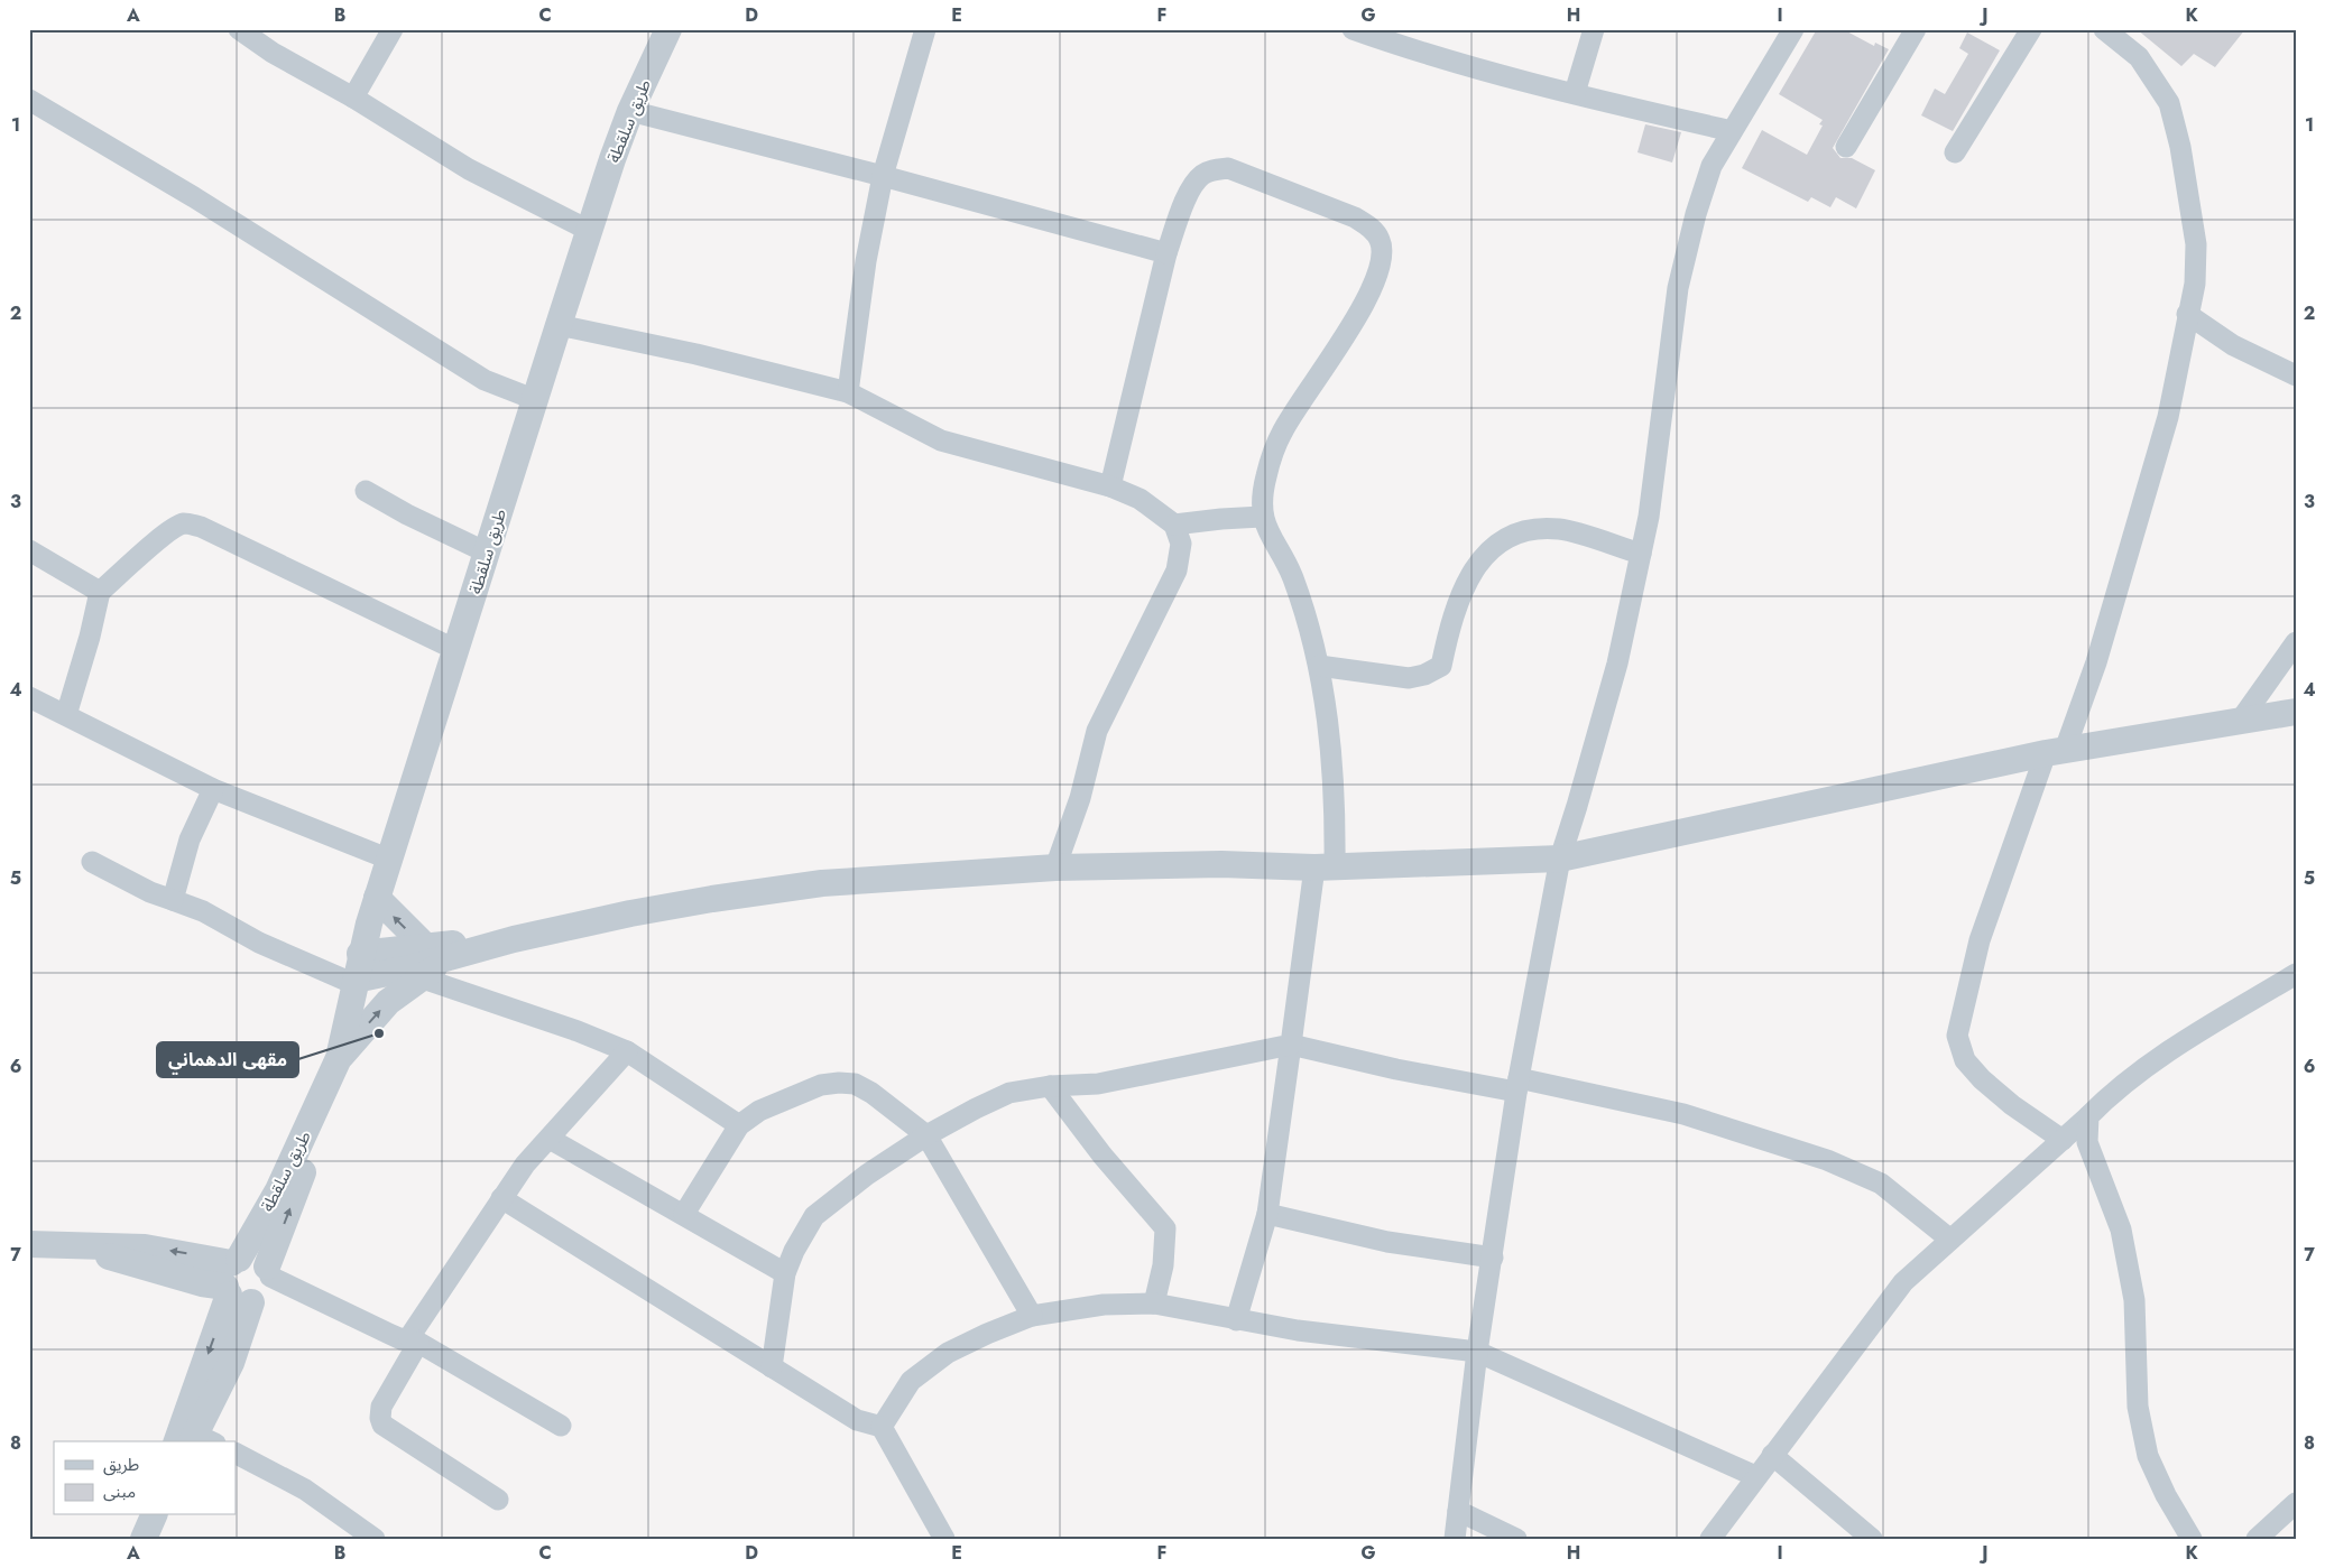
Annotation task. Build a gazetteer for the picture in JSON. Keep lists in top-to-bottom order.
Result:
{
  "streets": {
    "street": ["طريق سلقطة"]
  },
  "places": ["مقهى الدهماني"],
  "legend": ["طريق", "مبنى"],
  "grid": {
    "columns": [
      "A",
      "B",
      "C",
      "D",
      "E",
      "F",
      "G",
      "H",
      "I",
      "J",
      "K"
    ],
    "rows": [
      "1",
      "2",
      "3",
      "4",
      "5",
      "6",
      "7",
      "8"
    ]
  }
}
